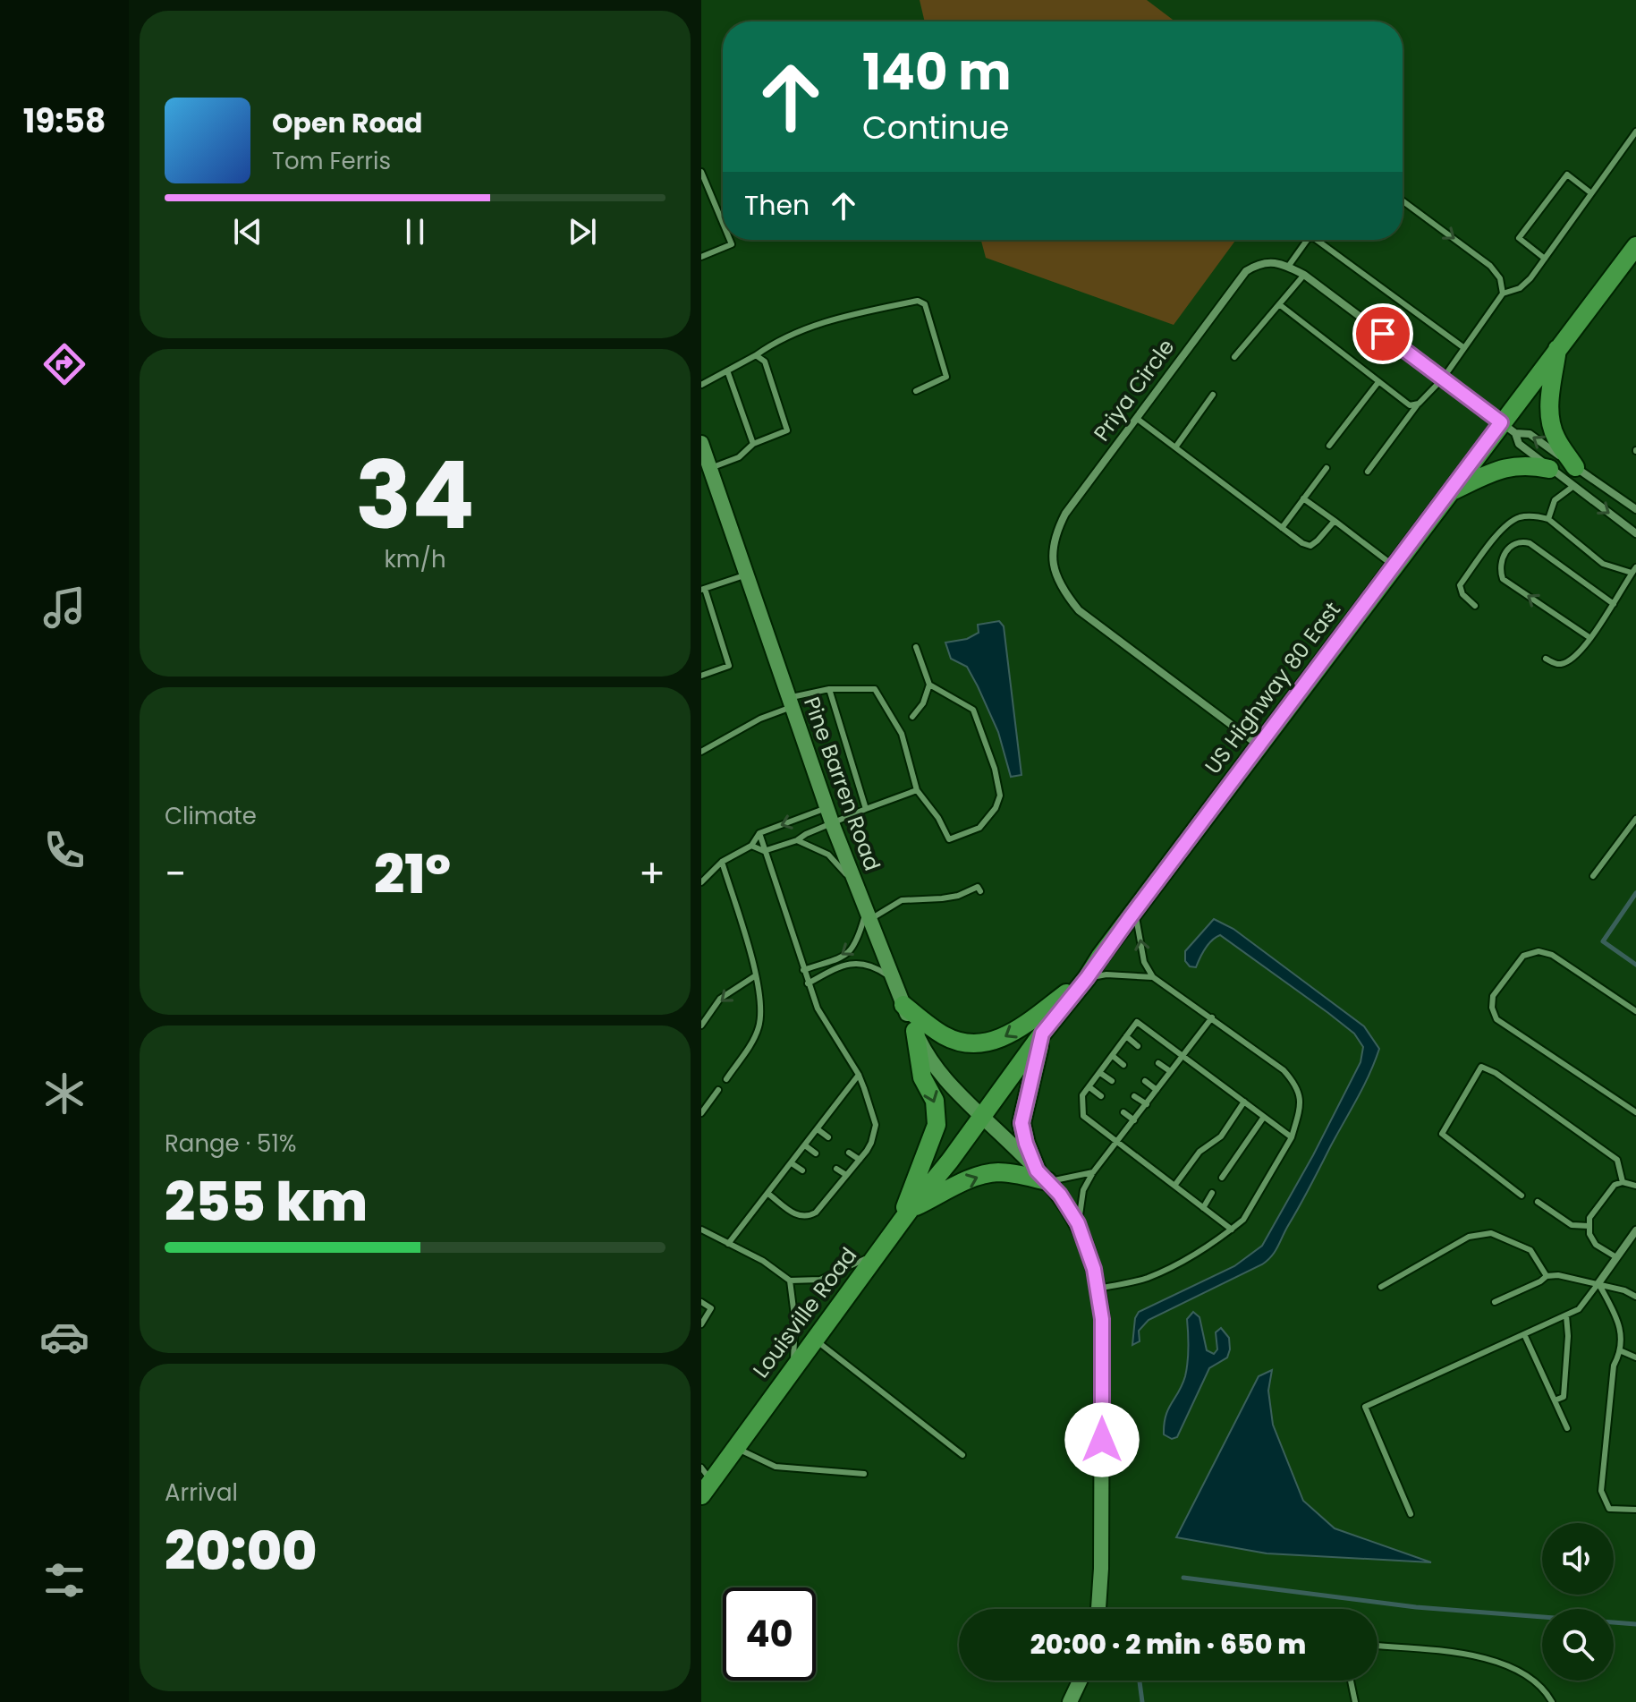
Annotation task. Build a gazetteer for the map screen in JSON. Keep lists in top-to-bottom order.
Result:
{
  "streets": {
    "main road": ["US Highway 80 East", "Pine Barren Road", "Louisville Road"],
    "street": ["Priya Circle"]
  },
  "crossings": [
    ["Priya Circle", "US Highway 80 East"],
    ["US Highway 80 East", "Pine Barren Road"],
    ["US Highway 80 East", "Louisville Road"]
  ],
  "page": {
    "tabs": "19:58",
    "turn": ["140 m", "Continue"],
    "song": ["Open Road", "Tom Ferris"],
    "then": "Then",
    "tile": [
      ["34", "km/h"],
      "Climate",
      ["Range · 51%", "255 km"],
      ["Arrival", "20:00"]
    ],
    "heat": ["−", "21°", "+"],
    "limit": "40",
    "trip": "20:00 · 2 min · 650 m"
  }
}
